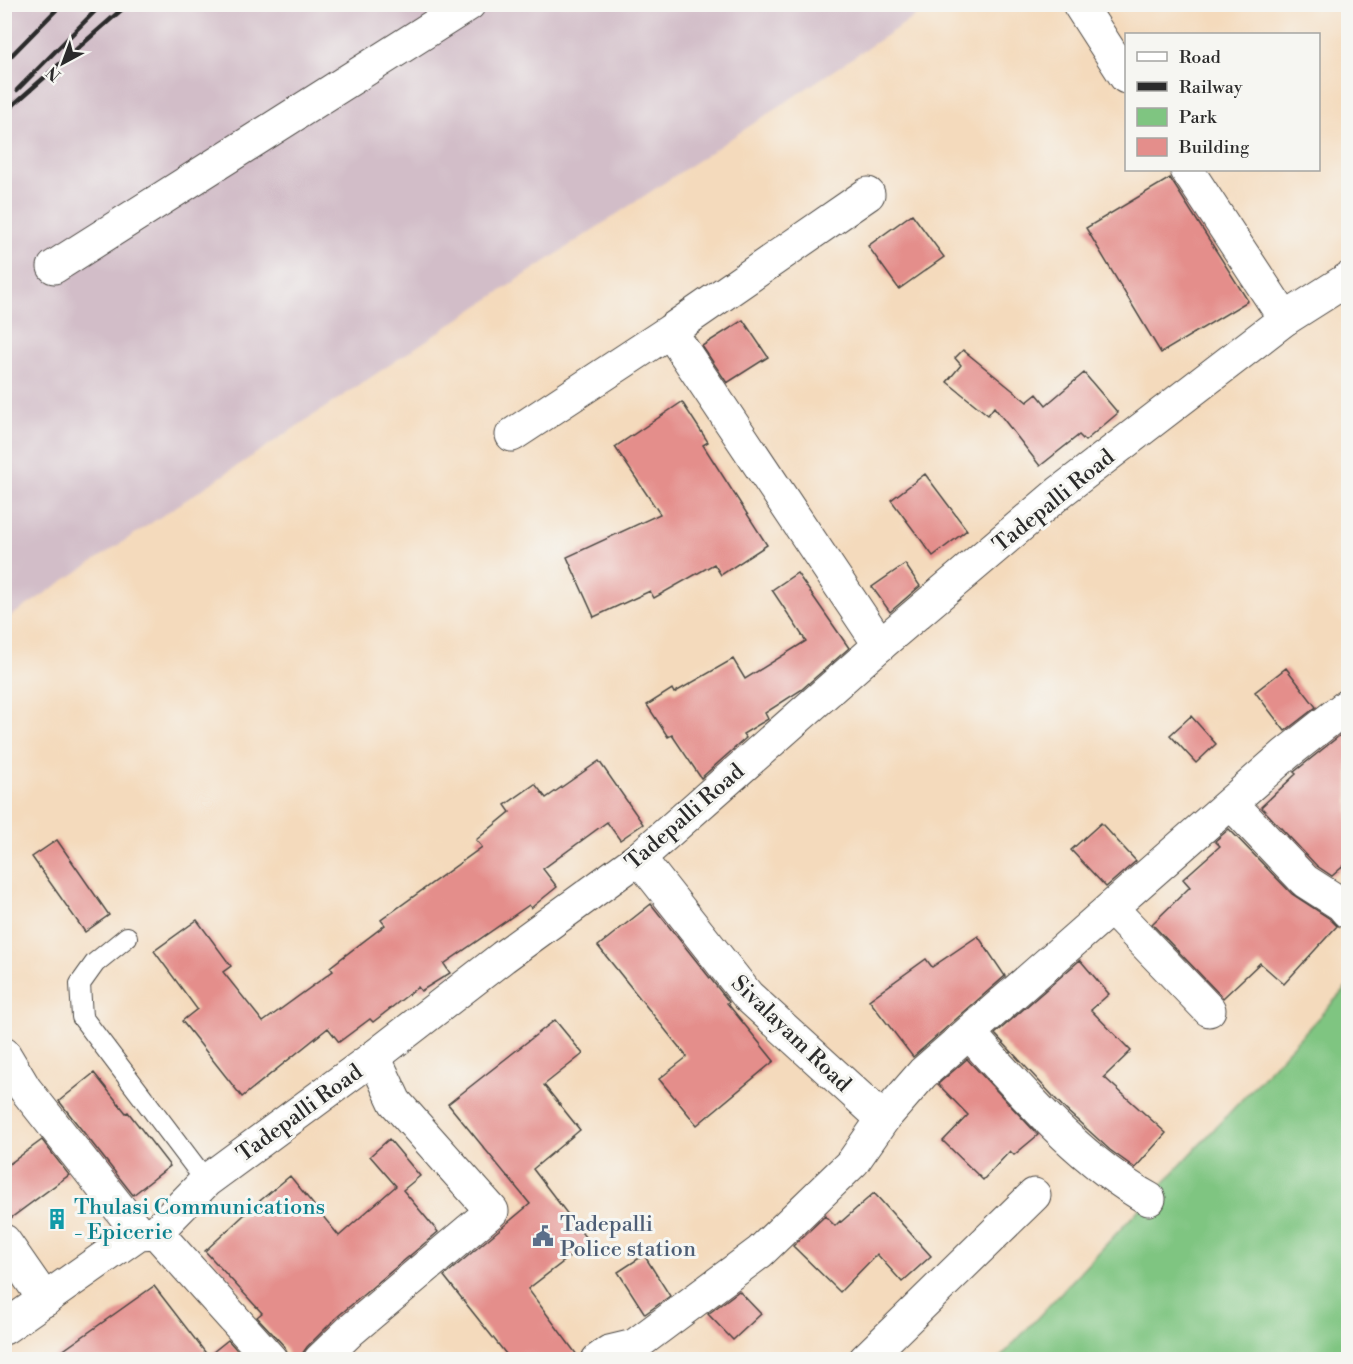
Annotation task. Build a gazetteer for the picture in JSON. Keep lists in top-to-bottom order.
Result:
{
  "streets": {
    "street": ["Tadepalli Road", "Sivalayam Road"]
  },
  "crossings": [
    ["Tadepalli Road", "Sivalayam Road"]
  ],
  "places": {
    "building": ["Thulasi Communications - Epicerie"],
    "public building": ["Tadepalli Police station"]
  },
  "legend": [
    "Road",
    "Railway",
    "Park",
    "Building"
  ],
  "north": "bottom left"
}
